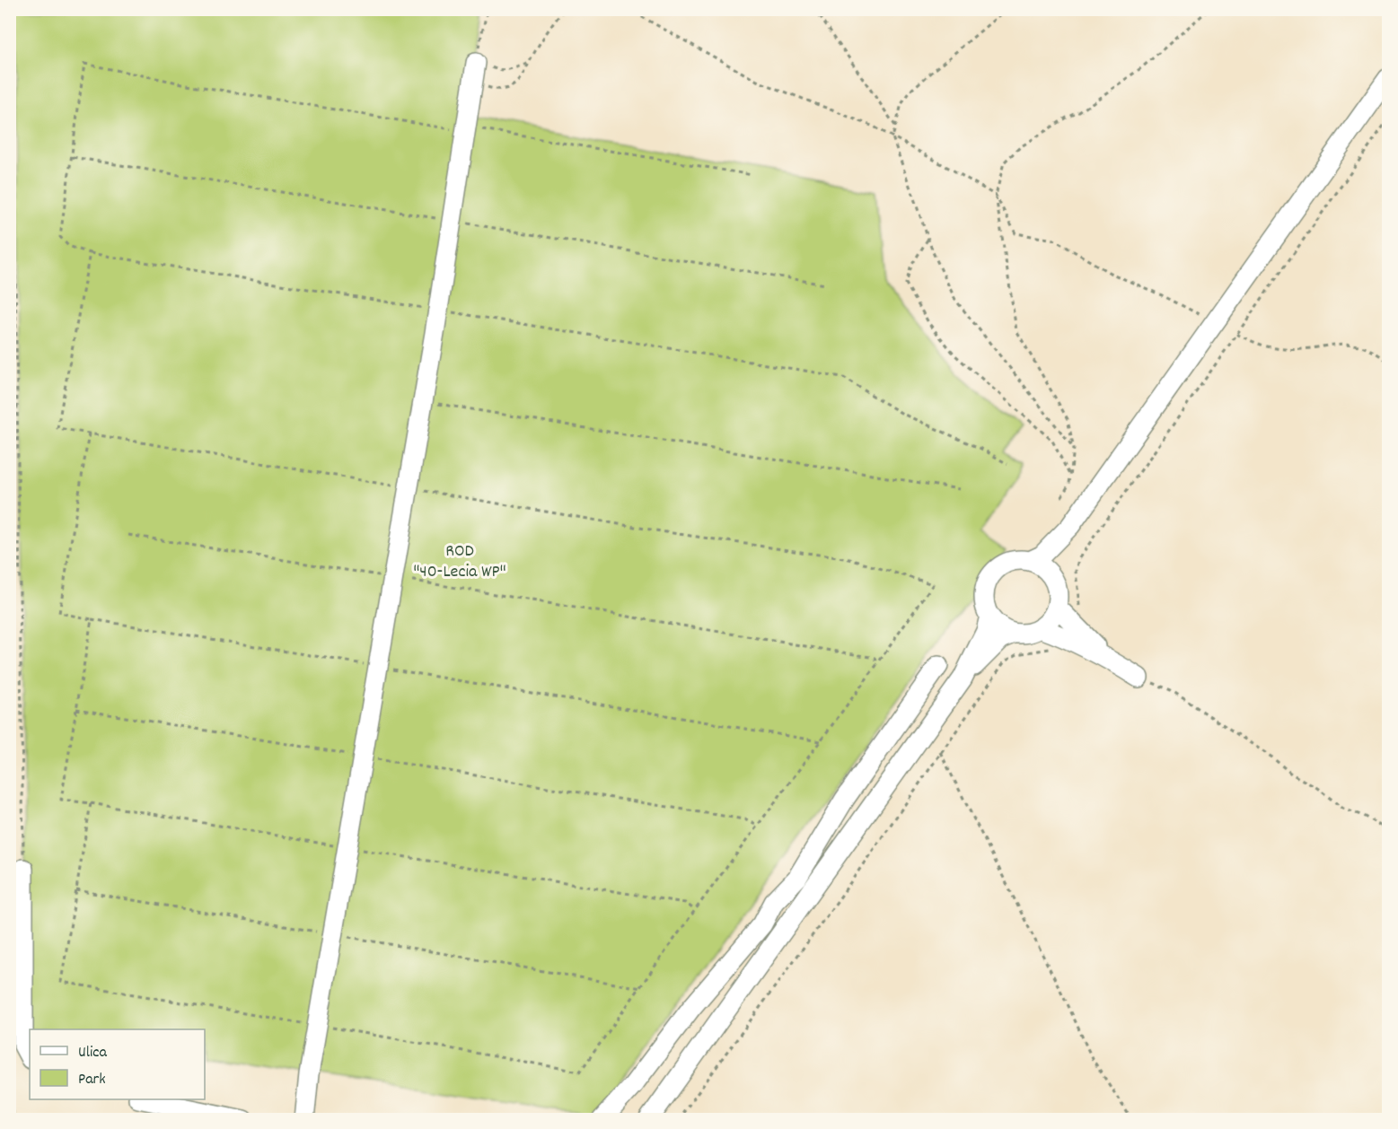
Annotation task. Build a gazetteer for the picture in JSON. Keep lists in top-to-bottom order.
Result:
{
  "parks": ["ROD \"40-Lecia WP\""],
  "legend": ["Ulica", "Park"]
}
